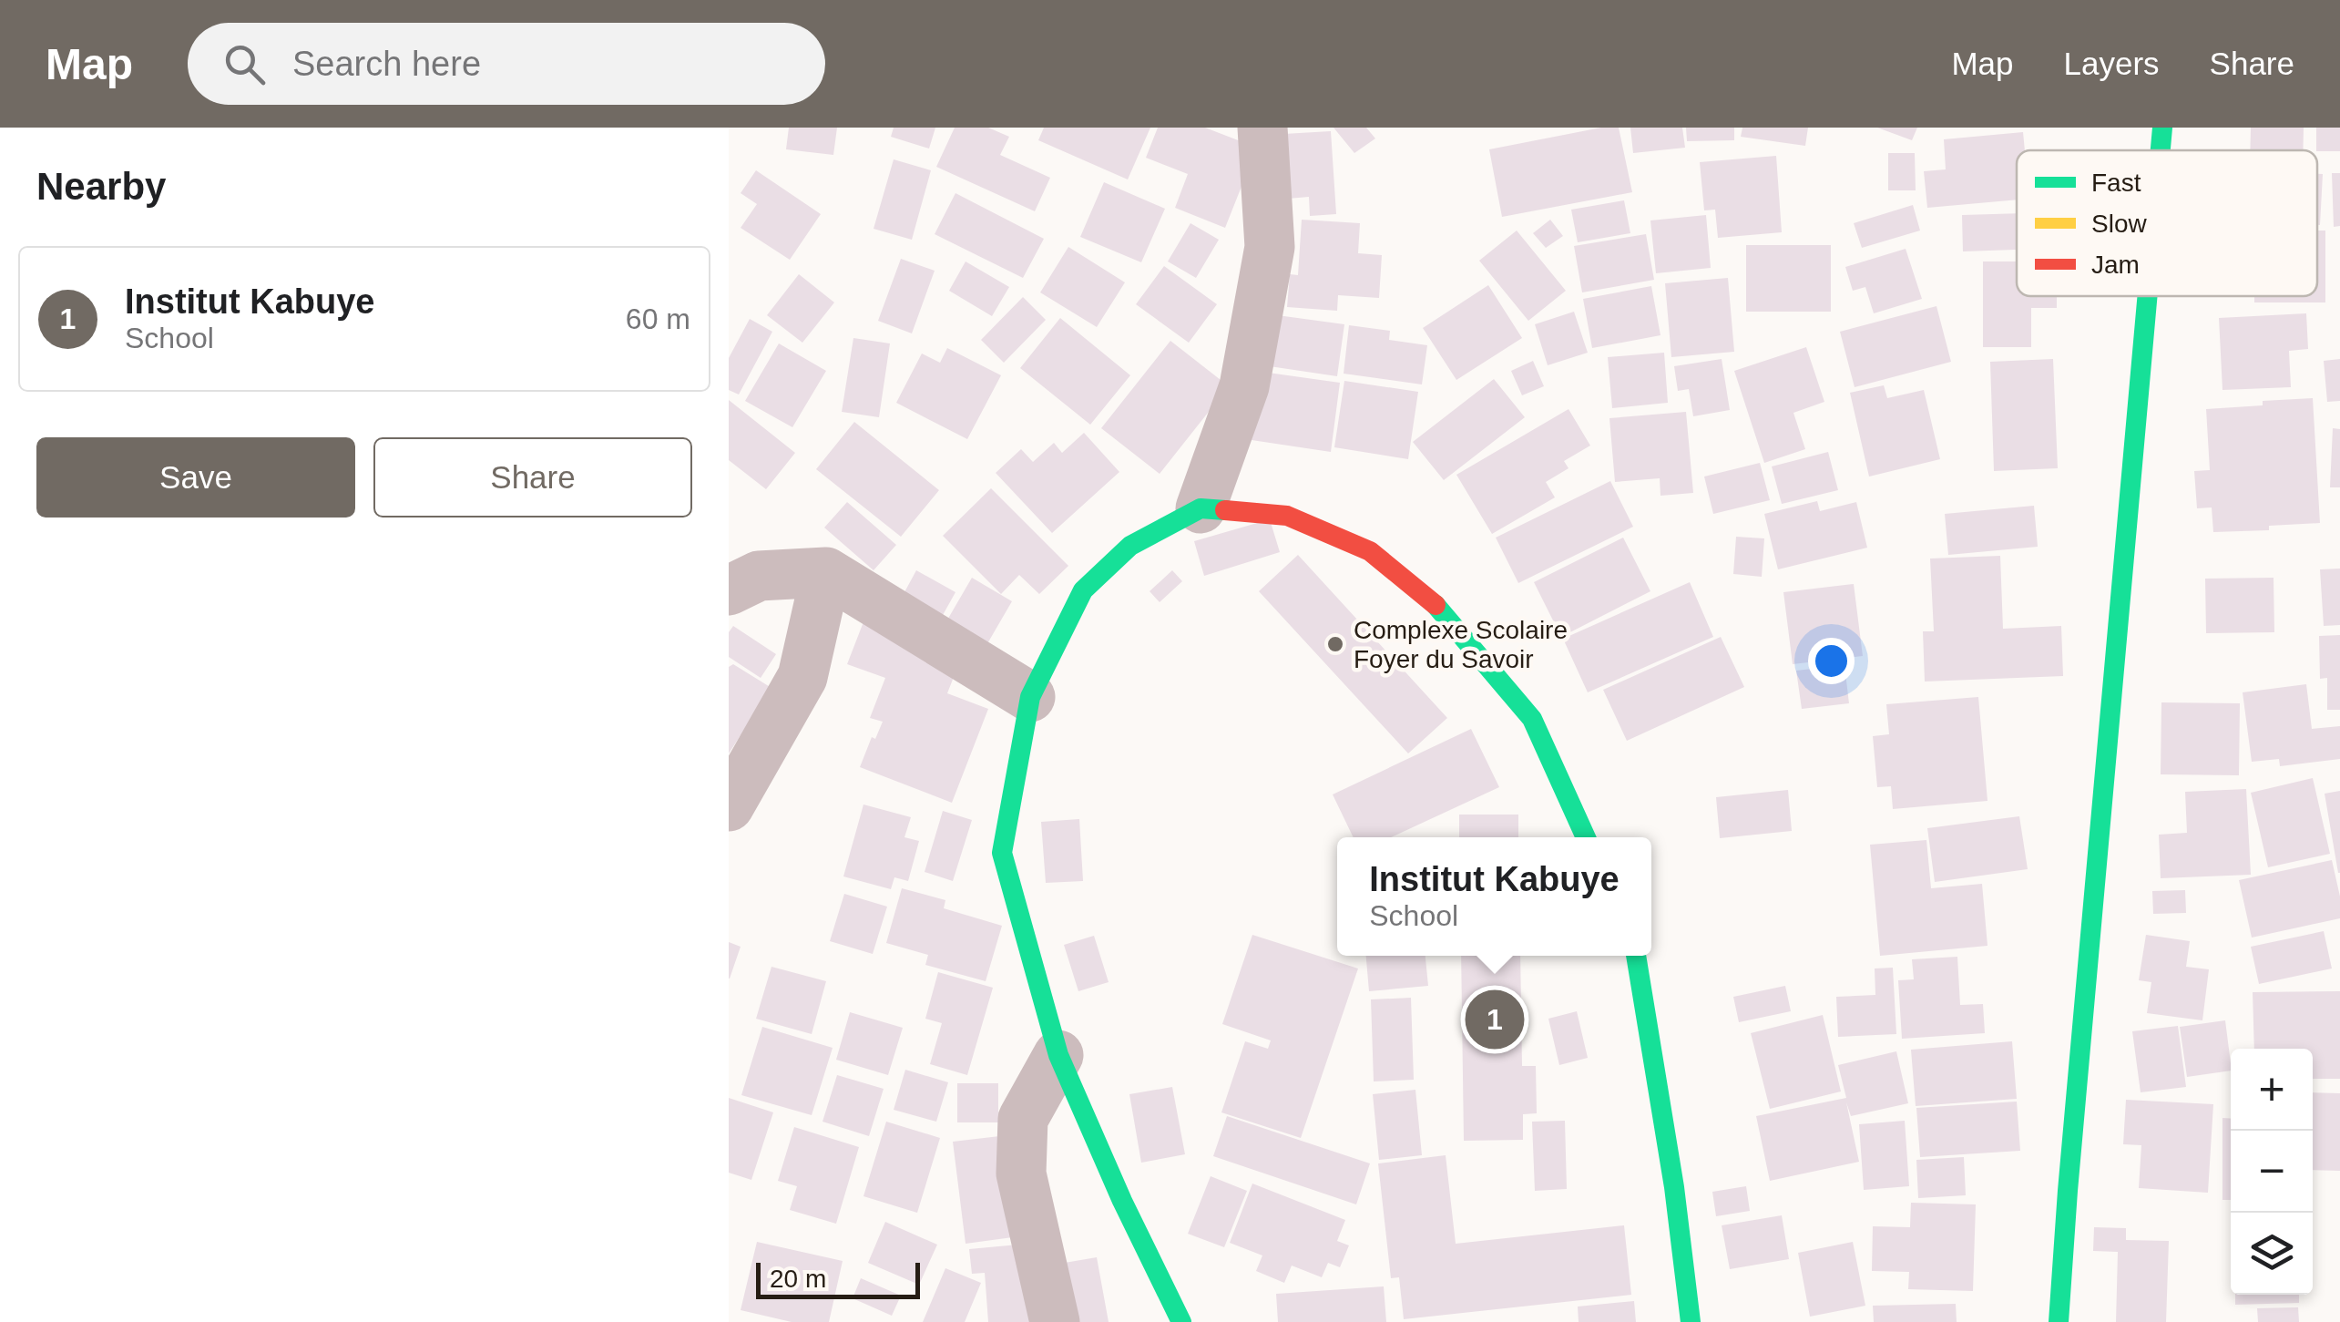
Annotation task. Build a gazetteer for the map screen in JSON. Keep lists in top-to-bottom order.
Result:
{
  "places": ["Complexe Scolaire Foyer du Savoir"],
  "legend": ["Fast", "Slow", "Jam"],
  "scale_bar": "20 m",
  "page": {
    "header": "Map",
    "search": "Search here",
    "nav": ["Map", "Layers", "Share"],
    "heading": "Nearby",
    "list": [
      {
        "mark": "1",
        "name": "Institut Kabuye",
        "note": "School",
        "value": "60 m"
      }
    ],
    "buttons": ["Save", "Share"],
    "popup": ["Institut Kabuye", "School"],
    "pins": "1",
    "map_buttons": ["+", "−"],
    "scale": "20 m"
  }
}
